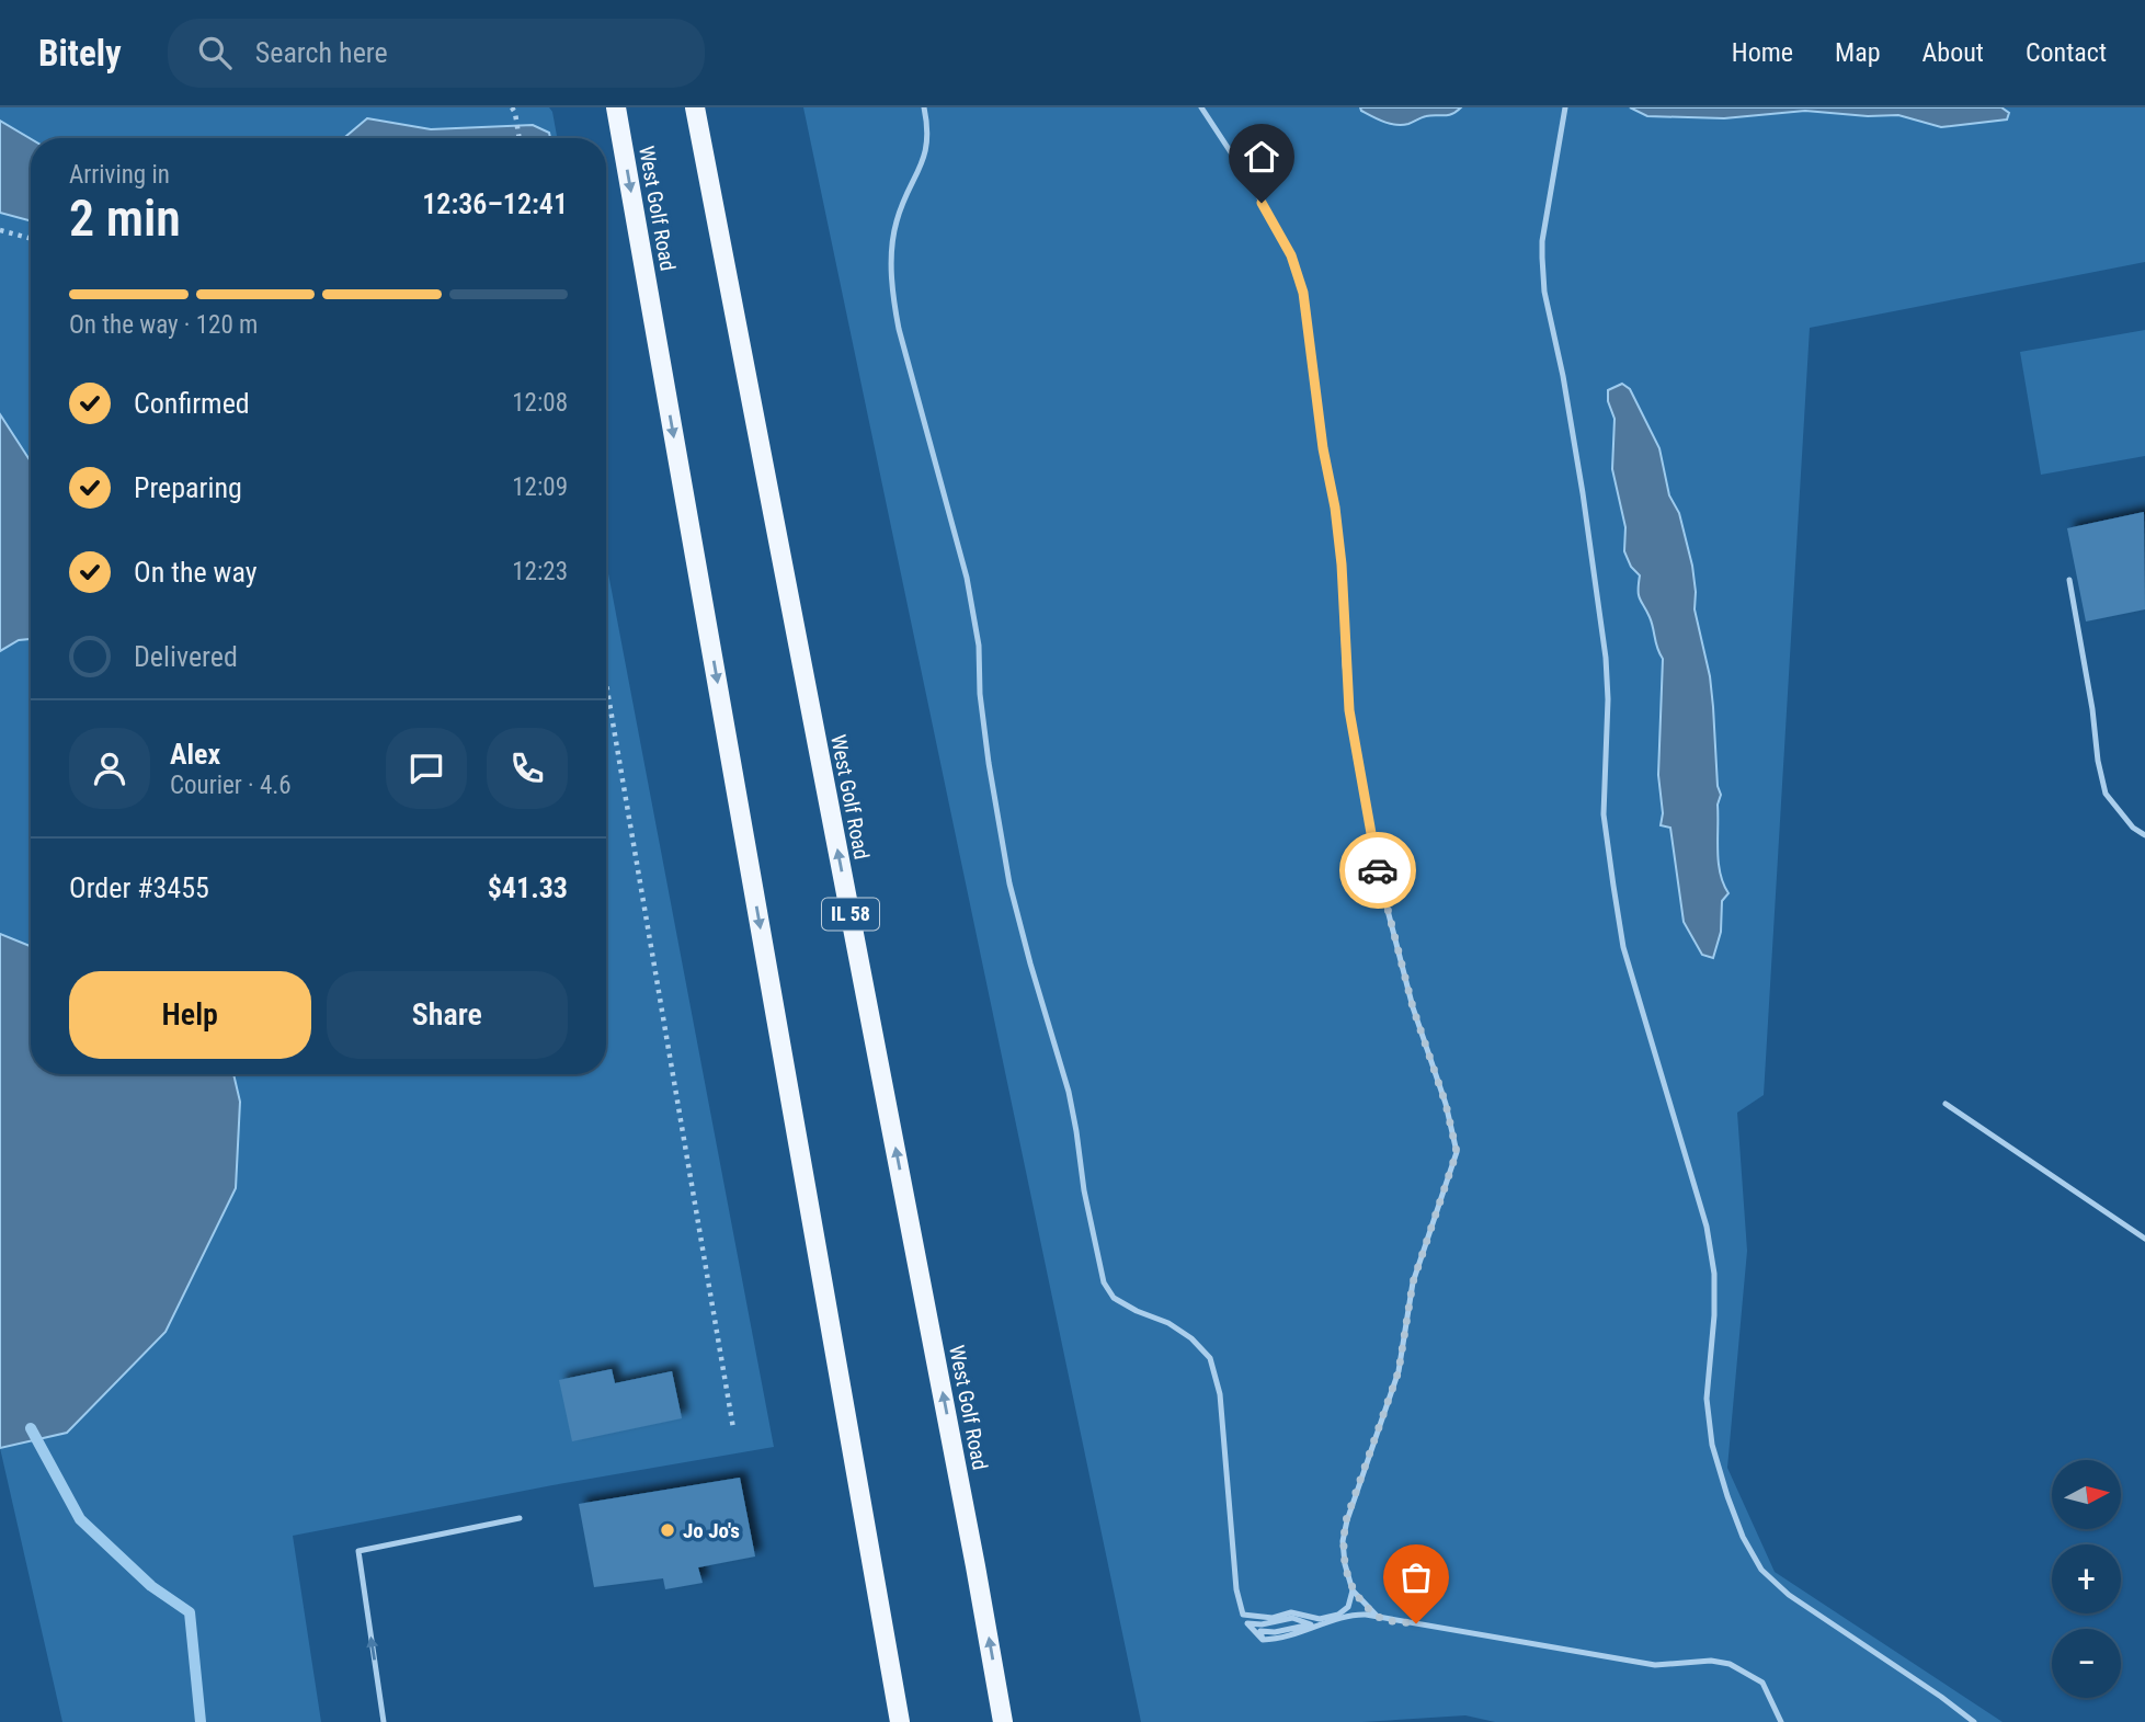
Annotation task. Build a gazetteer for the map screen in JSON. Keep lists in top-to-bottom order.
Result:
{
  "streets": {
    "main road": ["West Golf Road", "IL 58"]
  },
  "places": ["Jo Jo's"],
  "north": "right",
  "page": {
    "header": "Bitely",
    "search": "Search here",
    "nav": [
      "Home",
      "Map",
      "About",
      "Contact"
    ],
    "heading": ["2 min", "Arriving in", "12:36–12:41"],
    "panel": [
      "Alex",
      "Courier · 4.6",
      "Order #3455",
      "$41.33"
    ],
    "bar": "On the way · 120 m",
    "list": [
      ["Confirmed", "12:08"],
      ["Preparing", "12:09"],
      ["On the way", "12:23"],
      "Delivered"
    ],
    "buttons": ["Help", "Share"],
    "map_buttons": ["+", "−"]
  }
}
